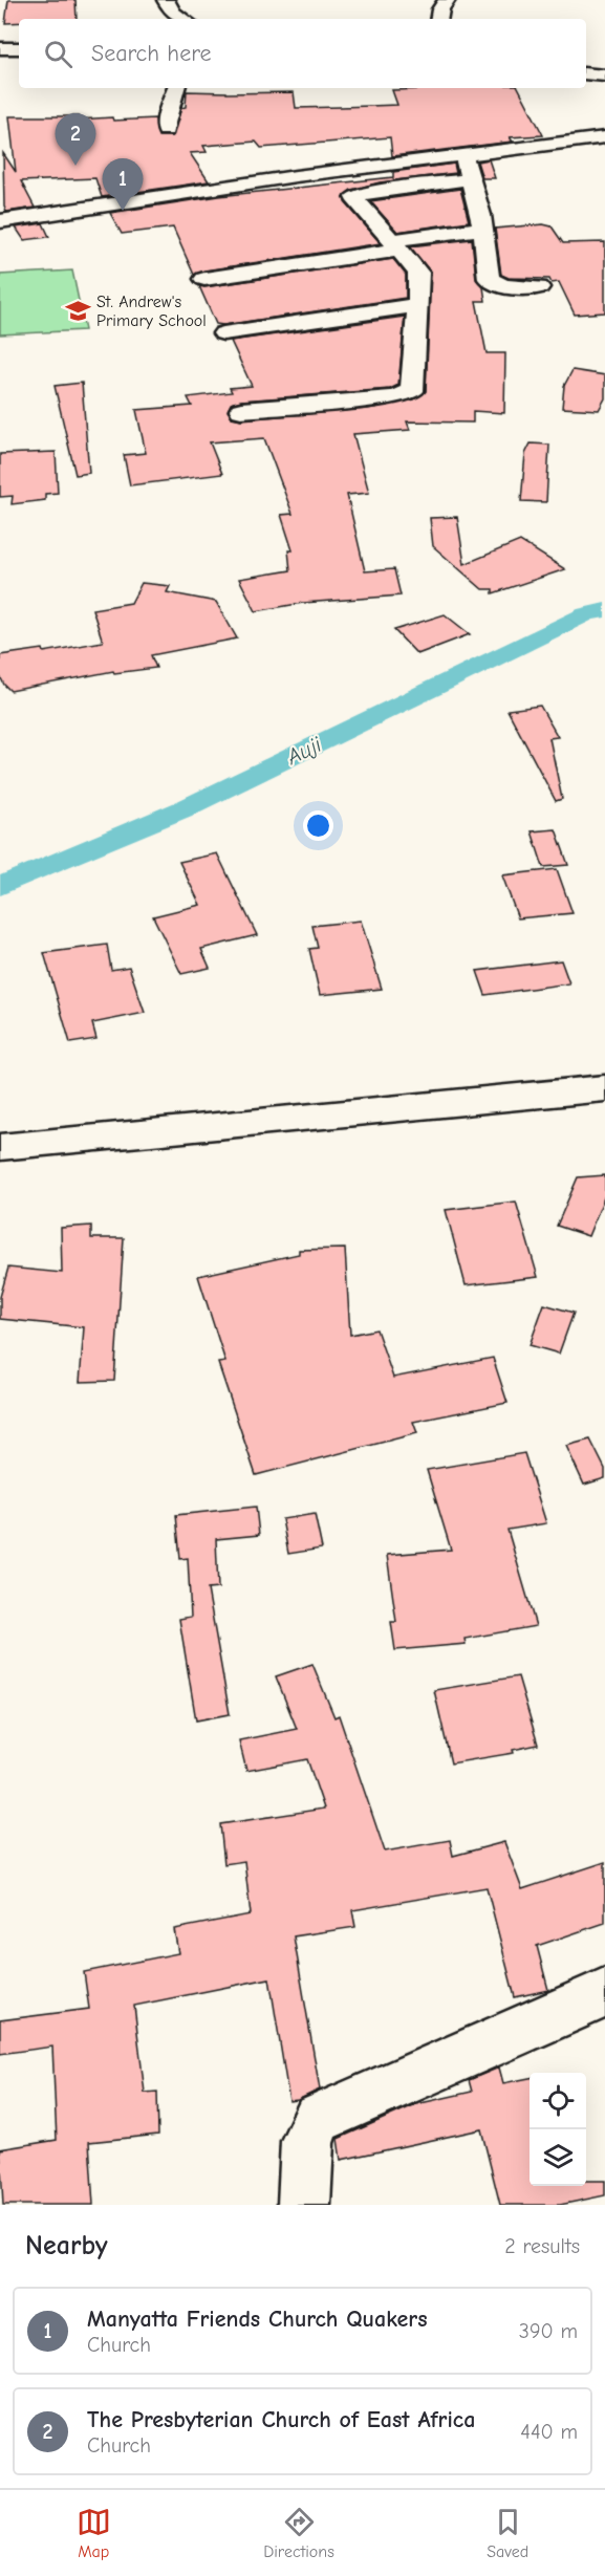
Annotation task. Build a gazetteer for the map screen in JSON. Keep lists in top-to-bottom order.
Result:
{
  "water": ["Auji"],
  "places": {
    "school or university": ["St. Andrew's Primary School"]
  },
  "page": {
    "search": "Search here",
    "pins": ["2", "1"],
    "heading": ["Nearby", "2 results"],
    "list": [
      {
        "mark": "1",
        "name": "Manyatta Friends Church Quakers",
        "note": "Church",
        "value": "390 m"
      },
      {
        "mark": "2",
        "name": "The Presbyterian Church of East Africa",
        "note": "Church",
        "value": "440 m"
      }
    ],
    "nav": ["Map", "Directions", "Saved"]
  }
}
